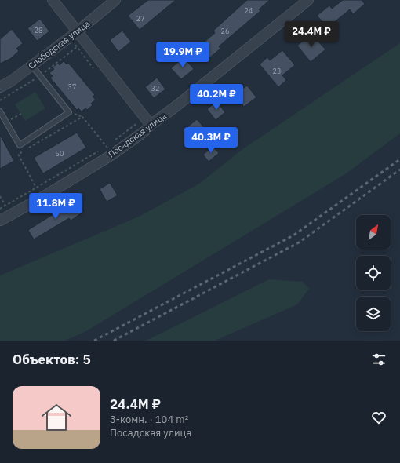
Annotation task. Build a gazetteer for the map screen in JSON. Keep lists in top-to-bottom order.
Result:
{
  "streets": {
    "street": ["Слободская улица", "Посадская улица"]
  },
  "house_numbers": [
    "24",
    "27",
    "28",
    "26",
    "23",
    "37",
    "32",
    "50"
  ],
  "north": "top right",
  "page": {
    "price": [
      "24.4M ₽",
      "19.9M ₽",
      "40.2M ₽",
      "40.3M ₽",
      "11.8M ₽"
    ],
    "heading": "Объектов: 5",
    "list": [
      {
        "name": "24.4M ₽",
        "note": "3-комн. · 104 m² · Посадская улица"
      }
    ]
  }
}
